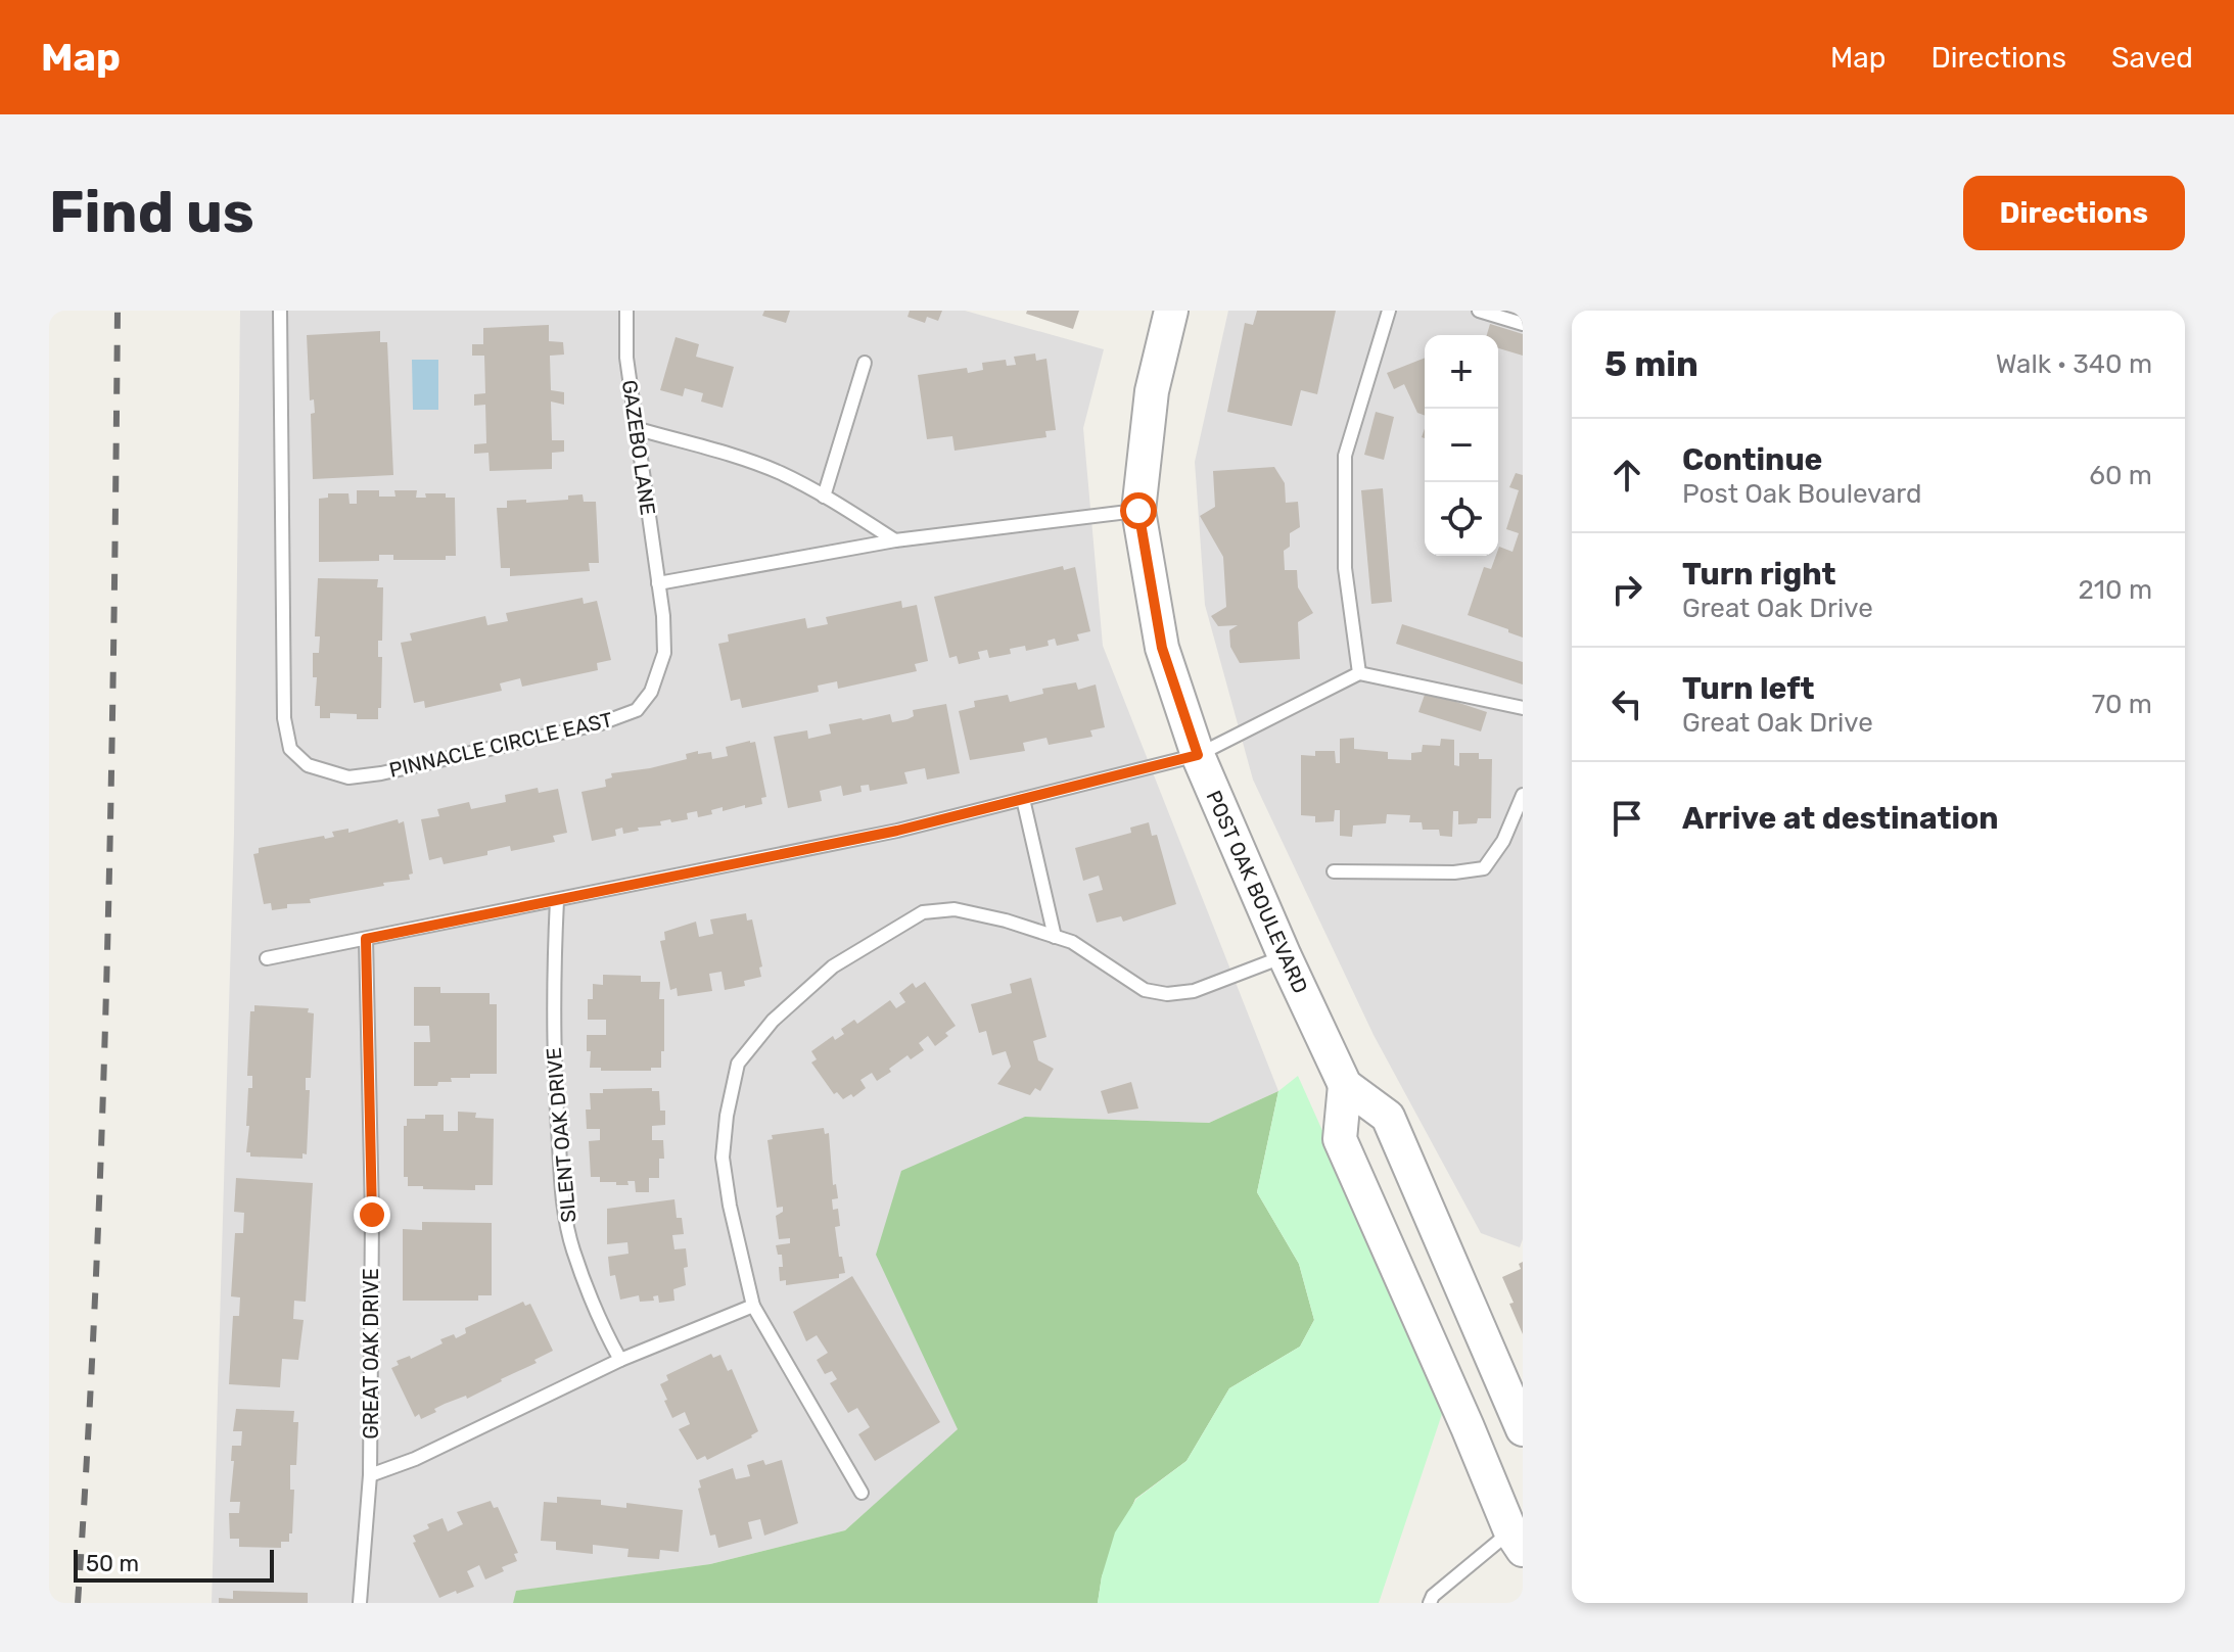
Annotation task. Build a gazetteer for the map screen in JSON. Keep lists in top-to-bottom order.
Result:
{
  "streets": {
    "street": ["POST OAK BOULEVARD"],
    "lane": [
      "GAZEBO LANE",
      "PINNACLE CIRCLE EAST",
      "SILENT OAK DRIVE",
      "GREAT OAK DRIVE"
    ]
  },
  "crossings": [
    ["GAZEBO LANE", "PINNACLE CIRCLE EAST"]
  ],
  "scale_bar": "50 m",
  "page": {
    "header": "Map",
    "nav": ["Map", "Directions", "Saved"],
    "buttons": "Directions",
    "title": "Find us",
    "heading": ["5 min", "Walk · 340 m"],
    "map_buttons": ["+", "−"],
    "list": [
      ["Continue", "Post Oak Boulevard", "60 m"],
      ["Turn right", "Great Oak Drive", "210 m"],
      ["Turn left", "Great Oak Drive", "70 m"],
      "Arrive at destination"
    ],
    "scale": "50 m"
  }
}
